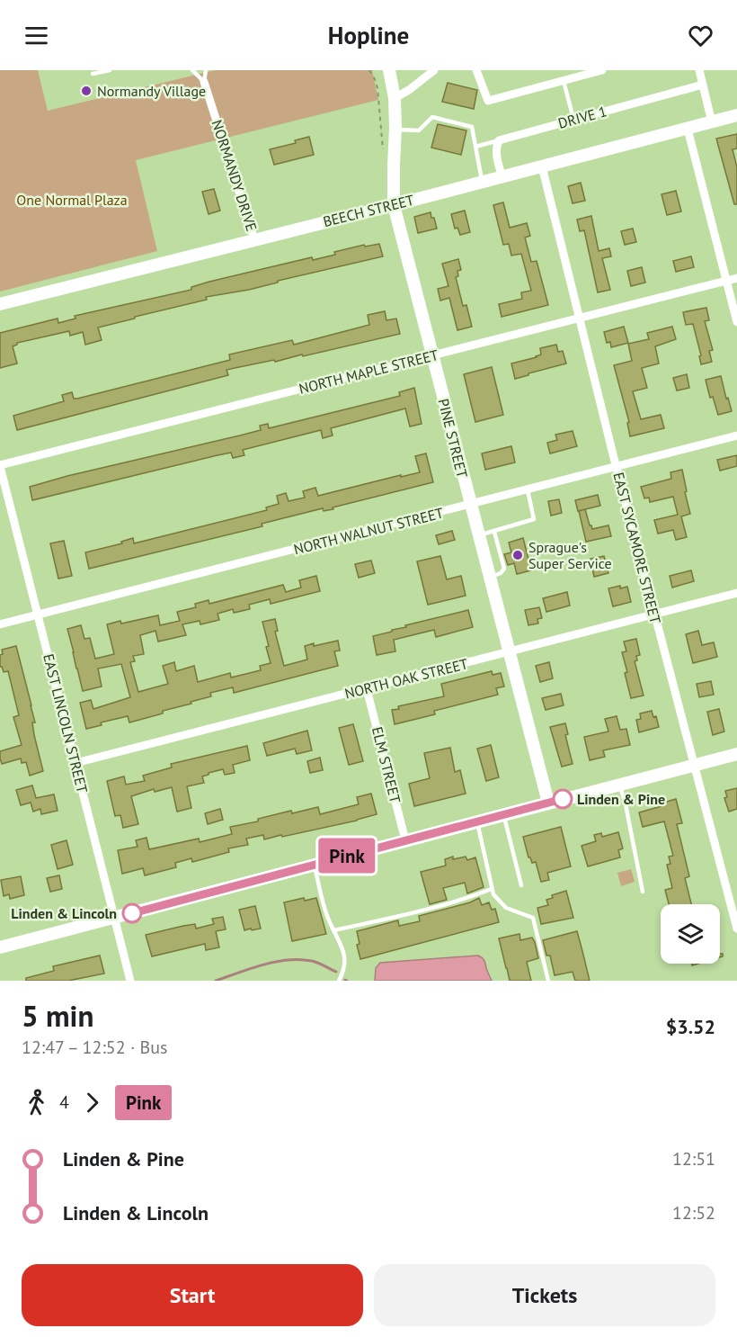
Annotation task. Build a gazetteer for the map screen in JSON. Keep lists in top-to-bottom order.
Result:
{
  "streets": {
    "main road": ["BEECH STREET", "PINE STREET"],
    "street": [
      "DRIVE 1",
      "NORMANDY DRIVE",
      "NORTH MAPLE STREET",
      "NORTH WALNUT STREET",
      "EAST SYCAMORE STREET",
      "NORTH OAK STREET",
      "EAST LINCOLN STREET",
      "ELM STREET"
    ]
  },
  "crossings": [
    ["NORMANDY DRIVE", "BEECH STREET"],
    ["BEECH STREET", "PINE STREET"],
    ["BEECH STREET", "EAST SYCAMORE STREET"],
    ["NORTH MAPLE STREET", "PINE STREET"],
    ["NORTH MAPLE STREET", "EAST SYCAMORE STREET"],
    ["NORTH MAPLE STREET", "EAST LINCOLN STREET"],
    ["PINE STREET", "NORTH WALNUT STREET"],
    ["PINE STREET", "NORTH OAK STREET"],
    ["NORTH WALNUT STREET", "EAST SYCAMORE STREET"],
    ["NORTH WALNUT STREET", "EAST LINCOLN STREET"],
    ["EAST SYCAMORE STREET", "NORTH OAK STREET"],
    ["NORTH OAK STREET", "EAST LINCOLN STREET"],
    ["NORTH OAK STREET", "ELM STREET"]
  ],
  "parks": ["One Normal Plaza"],
  "places": [
    "Normandy Village",
    "Sprague's Super Service",
    "Linden & Pine",
    "Linden & Lincoln"
  ],
  "lines": ["bus line Pink"],
  "page": {
    "header": "Hopline",
    "on_map": "Pink",
    "heading": ["5 min", "12:47 – 12:52 · Bus", "$3.52"],
    "legs": ["4", "Pink"],
    "list": [
      {
        "name": "Linden & Pine",
        "value": "12:51"
      },
      {
        "name": "Linden & Lincoln",
        "value": "12:52"
      }
    ],
    "buttons": ["Start", "Tickets"]
  }
}
